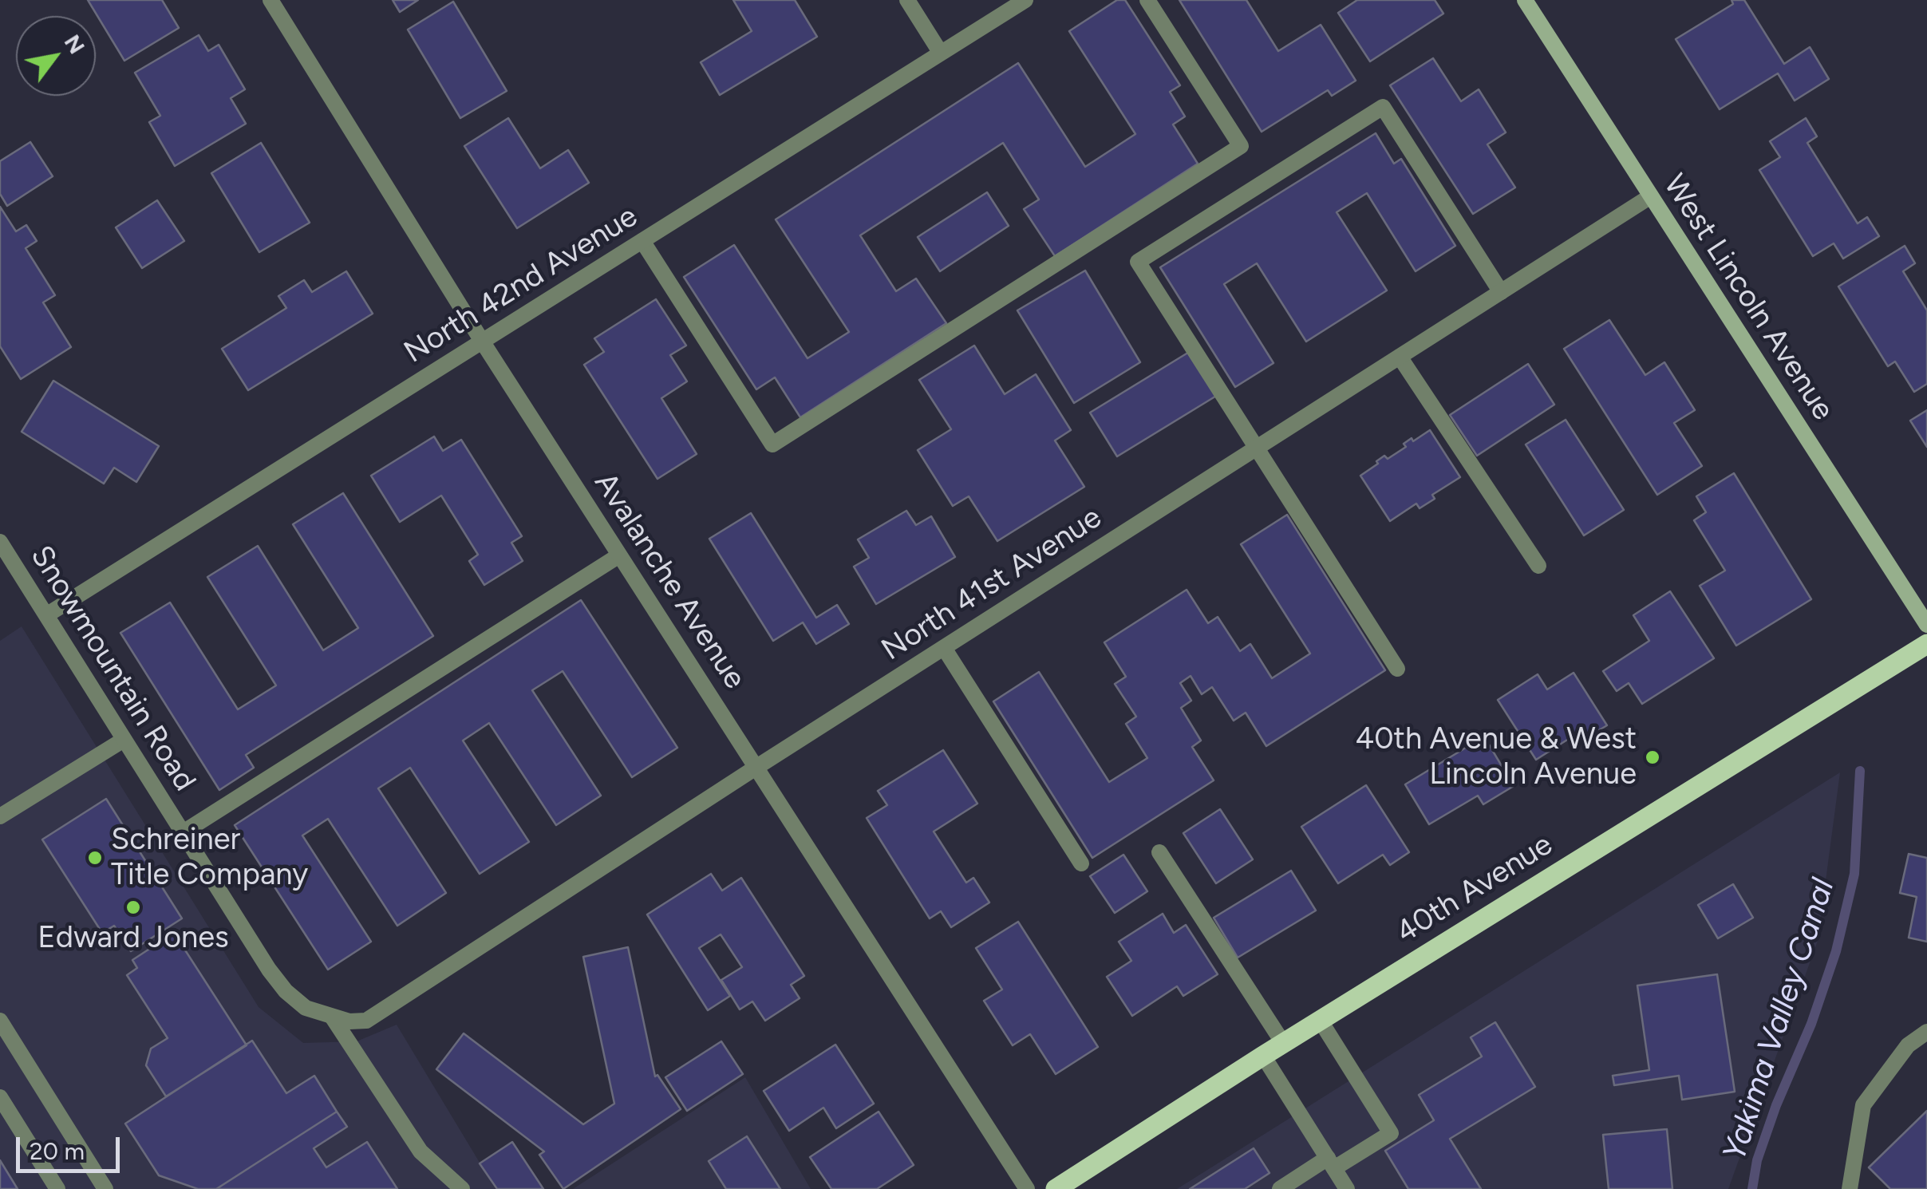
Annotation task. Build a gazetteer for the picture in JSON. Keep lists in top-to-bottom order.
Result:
{
  "streets": {
    "main road": ["40th Avenue"],
    "street": [
      "North 42nd Avenue",
      "West Lincoln Avenue",
      "Avalanche Avenue",
      "North 41st Avenue",
      "Snowmountain Road"
    ]
  },
  "crossings": [
    ["North 42nd Avenue", "Avalanche Avenue"],
    ["North 42nd Avenue", "Snowmountain Road"],
    ["West Lincoln Avenue", "North 41st Avenue"],
    ["Avalanche Avenue", "North 41st Avenue"],
    ["North 41st Avenue", "Snowmountain Road"]
  ],
  "water": ["Yakima Valley Canal"],
  "places": ["40th Avenue & West Lincoln Avenue", "Schreiner Title Company", "Edward Jones"],
  "scale_bar": "20 m",
  "north": "top right"
}
